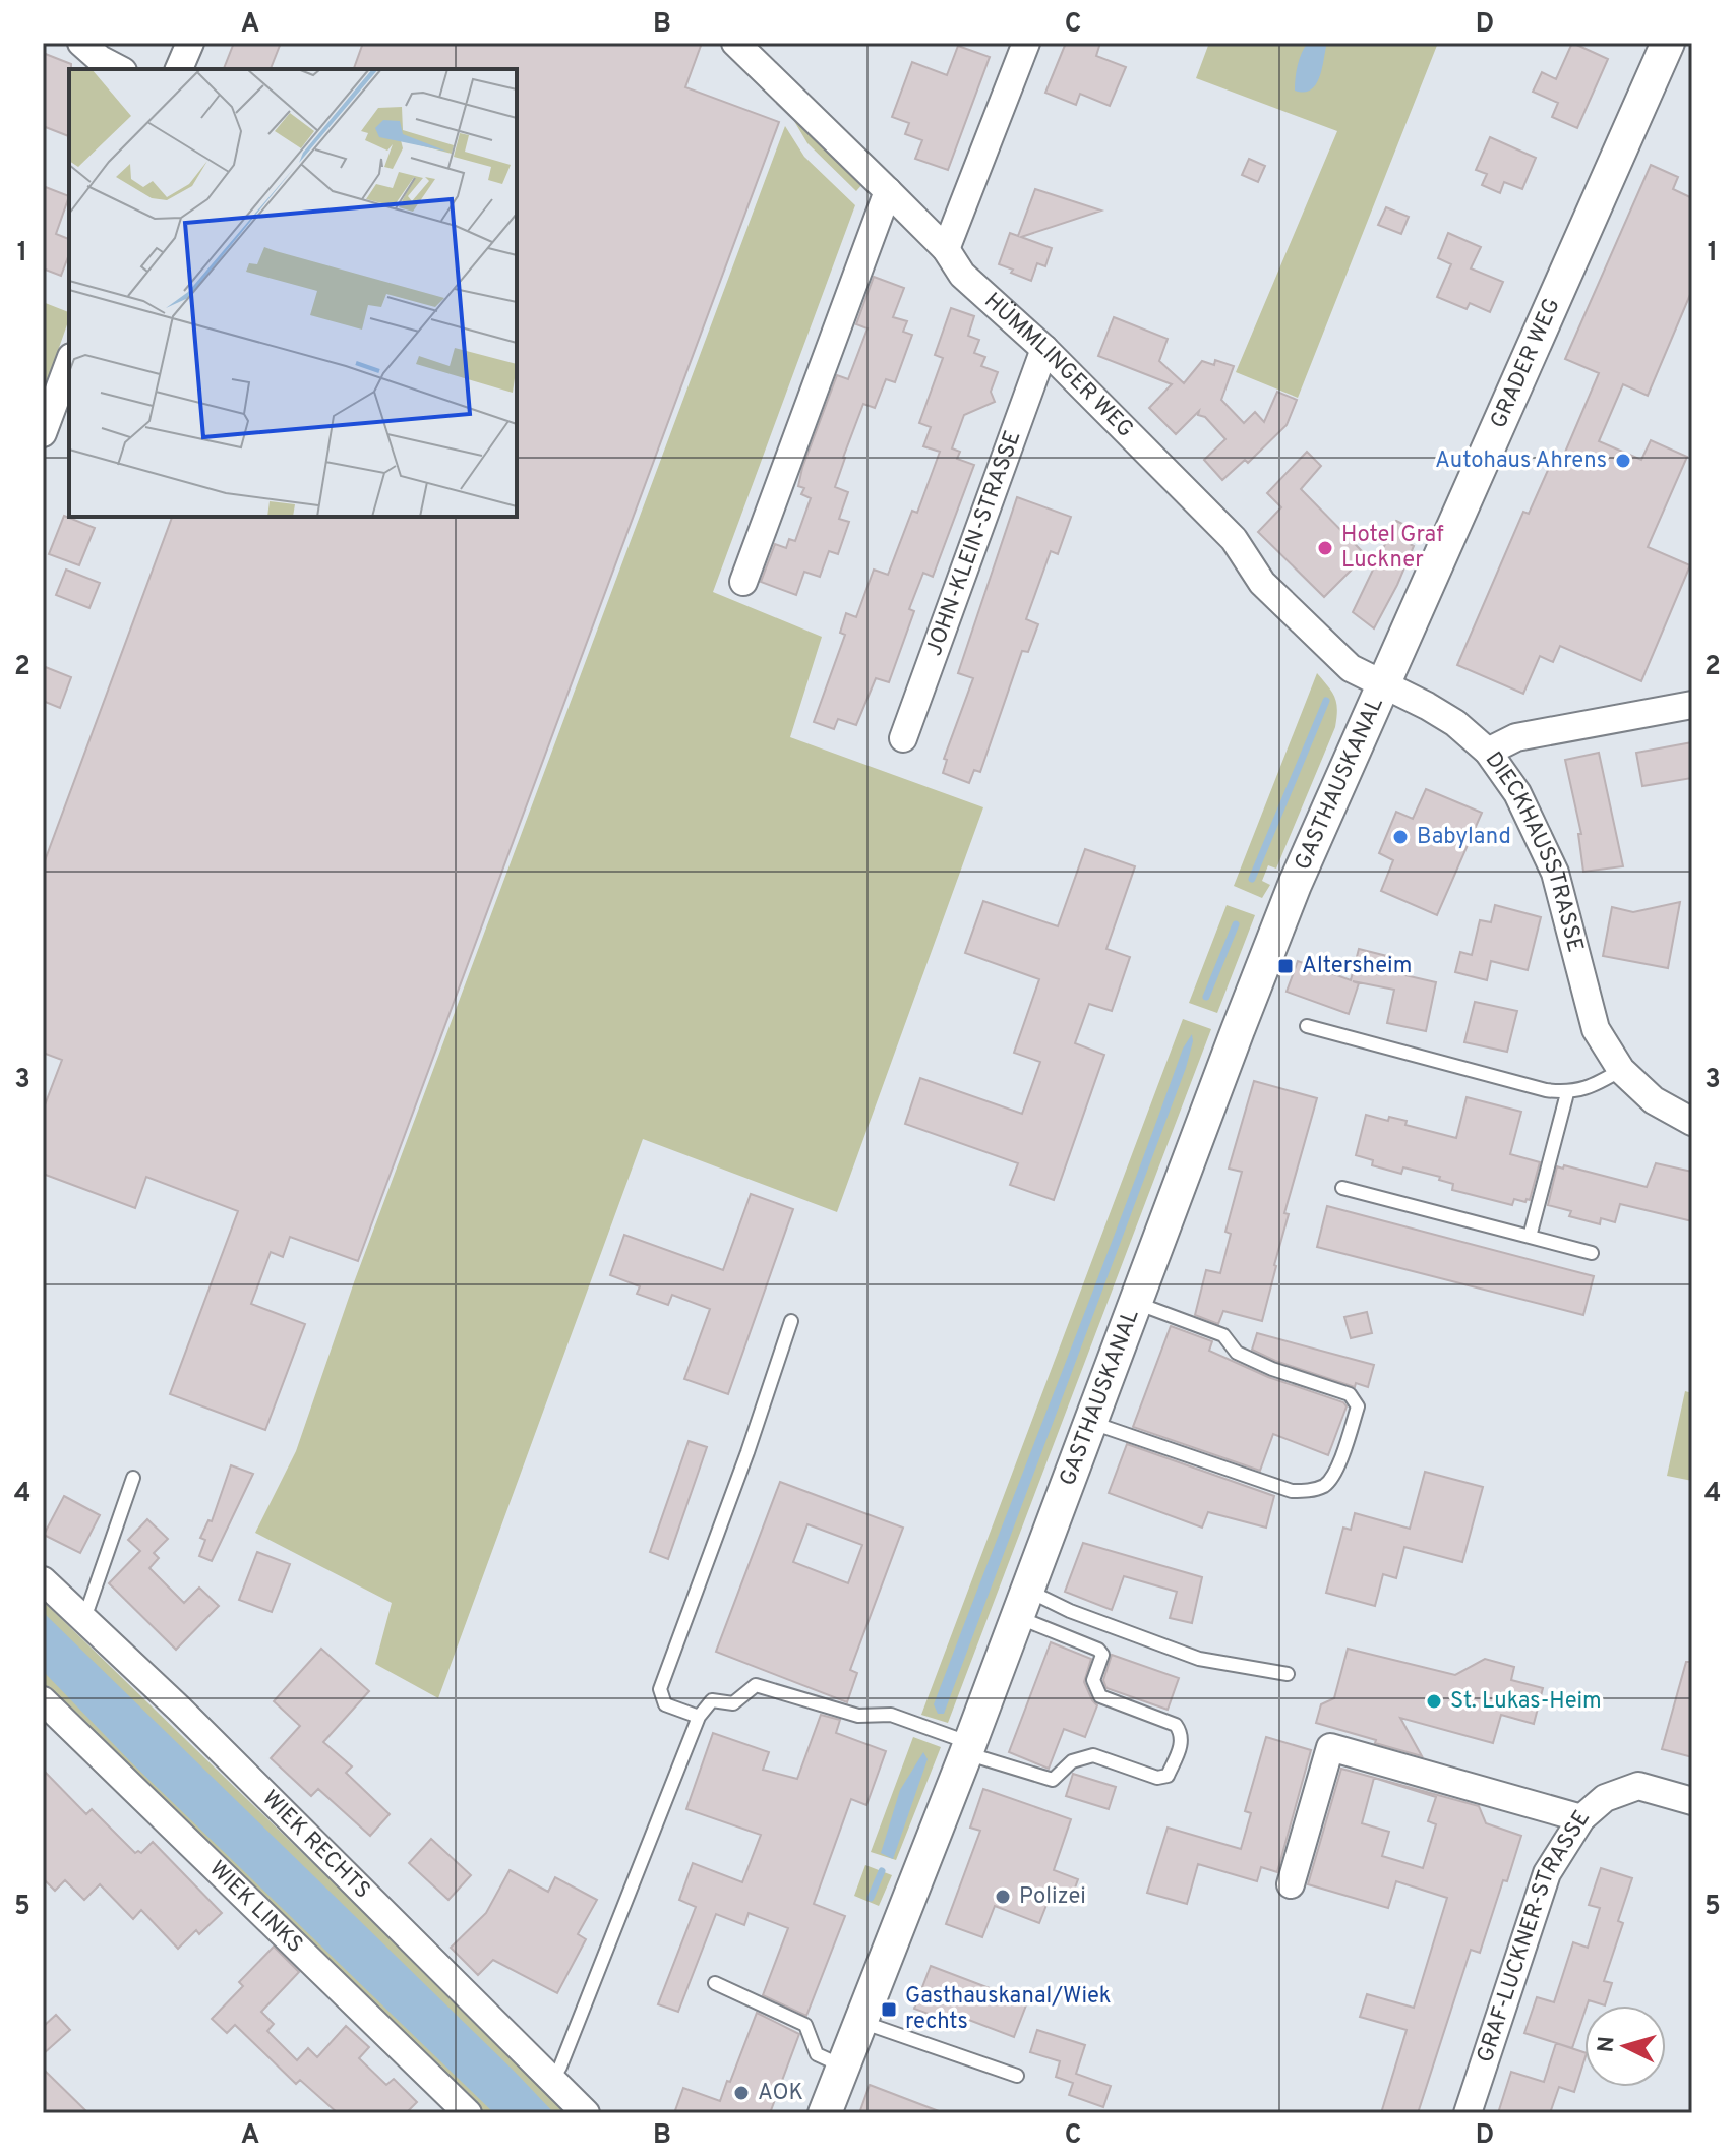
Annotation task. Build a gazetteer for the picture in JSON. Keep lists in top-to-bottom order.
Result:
{
  "streets": {
    "street": [
      "GRADER WEG",
      "HÜMMLINGER WEG",
      "JOHN-KLEIN-STRASSE",
      "GASTHAUSKANAL",
      "DIECKHAUSSTRASSE",
      "WIEK RECHTS",
      "WIEK LINKS",
      "GRAF-LUCKNER-STRASSE"
    ]
  },
  "crossings": [
    ["GRADER WEG", "HÜMMLINGER WEG"],
    ["GRADER WEG", "GASTHAUSKANAL"],
    ["GRADER WEG", "DIECKHAUSSTRASSE"],
    ["HÜMMLINGER WEG", "JOHN-KLEIN-STRASSE"],
    ["HÜMMLINGER WEG", "GASTHAUSKANAL"],
    ["HÜMMLINGER WEG", "DIECKHAUSSTRASSE"],
    ["GASTHAUSKANAL", "DIECKHAUSSTRASSE"]
  ],
  "places": {
    "other": [
      "Autohaus Ahrens",
      "Hotel Graf Luckner",
      "Babyland",
      "St. Lukas-Heim",
      "Polizei",
      "AOK"
    ],
    "transit": ["Altersheim", "Gasthauskanal/Wiek rechts"]
  },
  "north": "left",
  "grid": {
    "columns": [
      "A",
      "B",
      "C",
      "D"
    ],
    "rows": [
      "1",
      "2",
      "3",
      "4",
      "5"
    ]
  }
}
